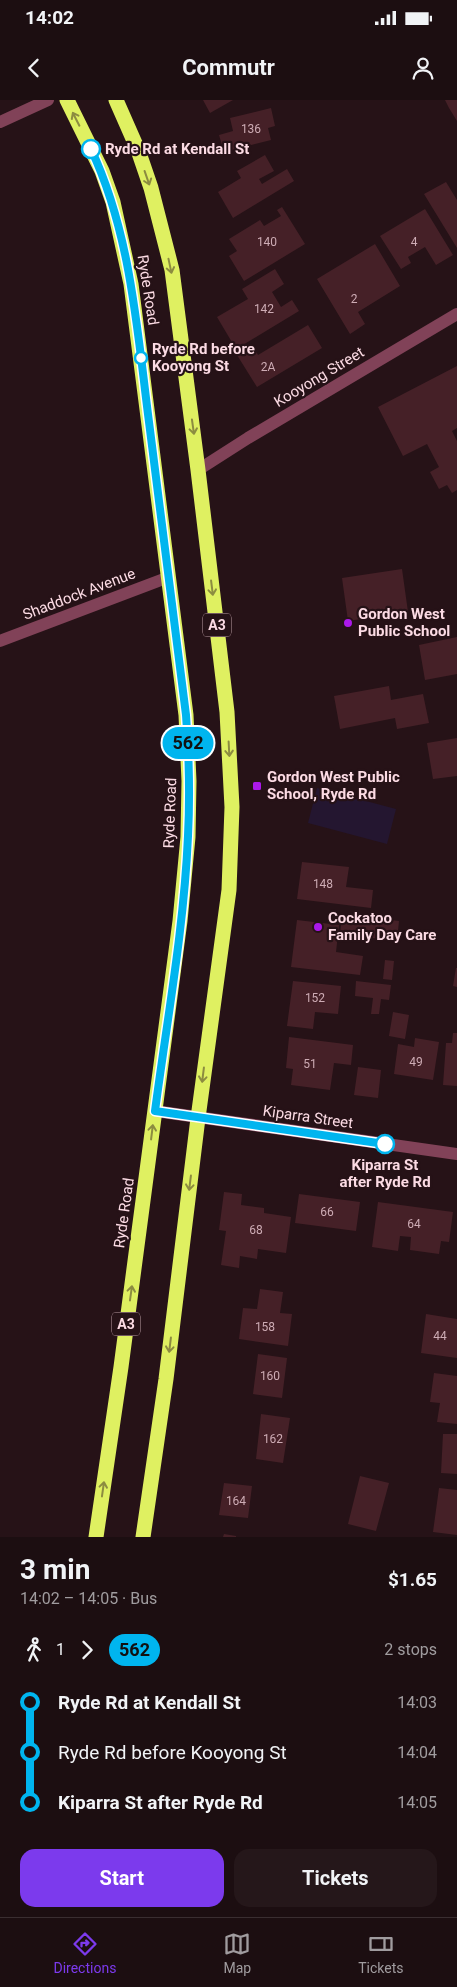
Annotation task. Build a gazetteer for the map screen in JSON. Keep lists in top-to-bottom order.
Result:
{
  "streets": {
    "highway": ["Ryde Road", "A3"],
    "street": ["Kooyong Street", "Shaddock Avenue", "Kiparra Street"]
  },
  "crossings": [
    ["Ryde Road", "Kooyong Street"],
    ["Ryde Road", "Shaddock Avenue"],
    ["Ryde Road", "Kiparra Street"]
  ],
  "places": {
    "other": [
      "Ryde Rd at Kendall St",
      "Ryde Rd before Kooyong St",
      "Gordon West Public School",
      "Cockatoo Family Day Care",
      "Kiparra St after Ryde Rd"
    ],
    "transit": ["Gordon West Public School, Ryde Rd"]
  },
  "lines": ["bus line 562"],
  "house_numbers": [
    "136",
    "140",
    "4",
    "2",
    "142",
    "2A",
    "148",
    "152",
    "49",
    "51",
    "66",
    "64",
    "68",
    "158",
    "44",
    "160",
    "162",
    "164"
  ],
  "page": {
    "status": "14:02",
    "header": "Commutr",
    "on_map": "562",
    "heading": ["3 min", "14:02 – 14:05 · Bus", "$1.65"],
    "legs": ["1", "562", "2 stops"],
    "list": [
      {
        "name": "Ryde Rd at Kendall St",
        "value": "14:03"
      },
      {
        "name": "Ryde Rd before Kooyong St",
        "value": "14:04"
      },
      {
        "name": "Kiparra St after Ryde Rd",
        "value": "14:05"
      }
    ],
    "buttons": ["Start", "Tickets"],
    "tabs": ["Directions", "Map", "Tickets"]
  }
}
